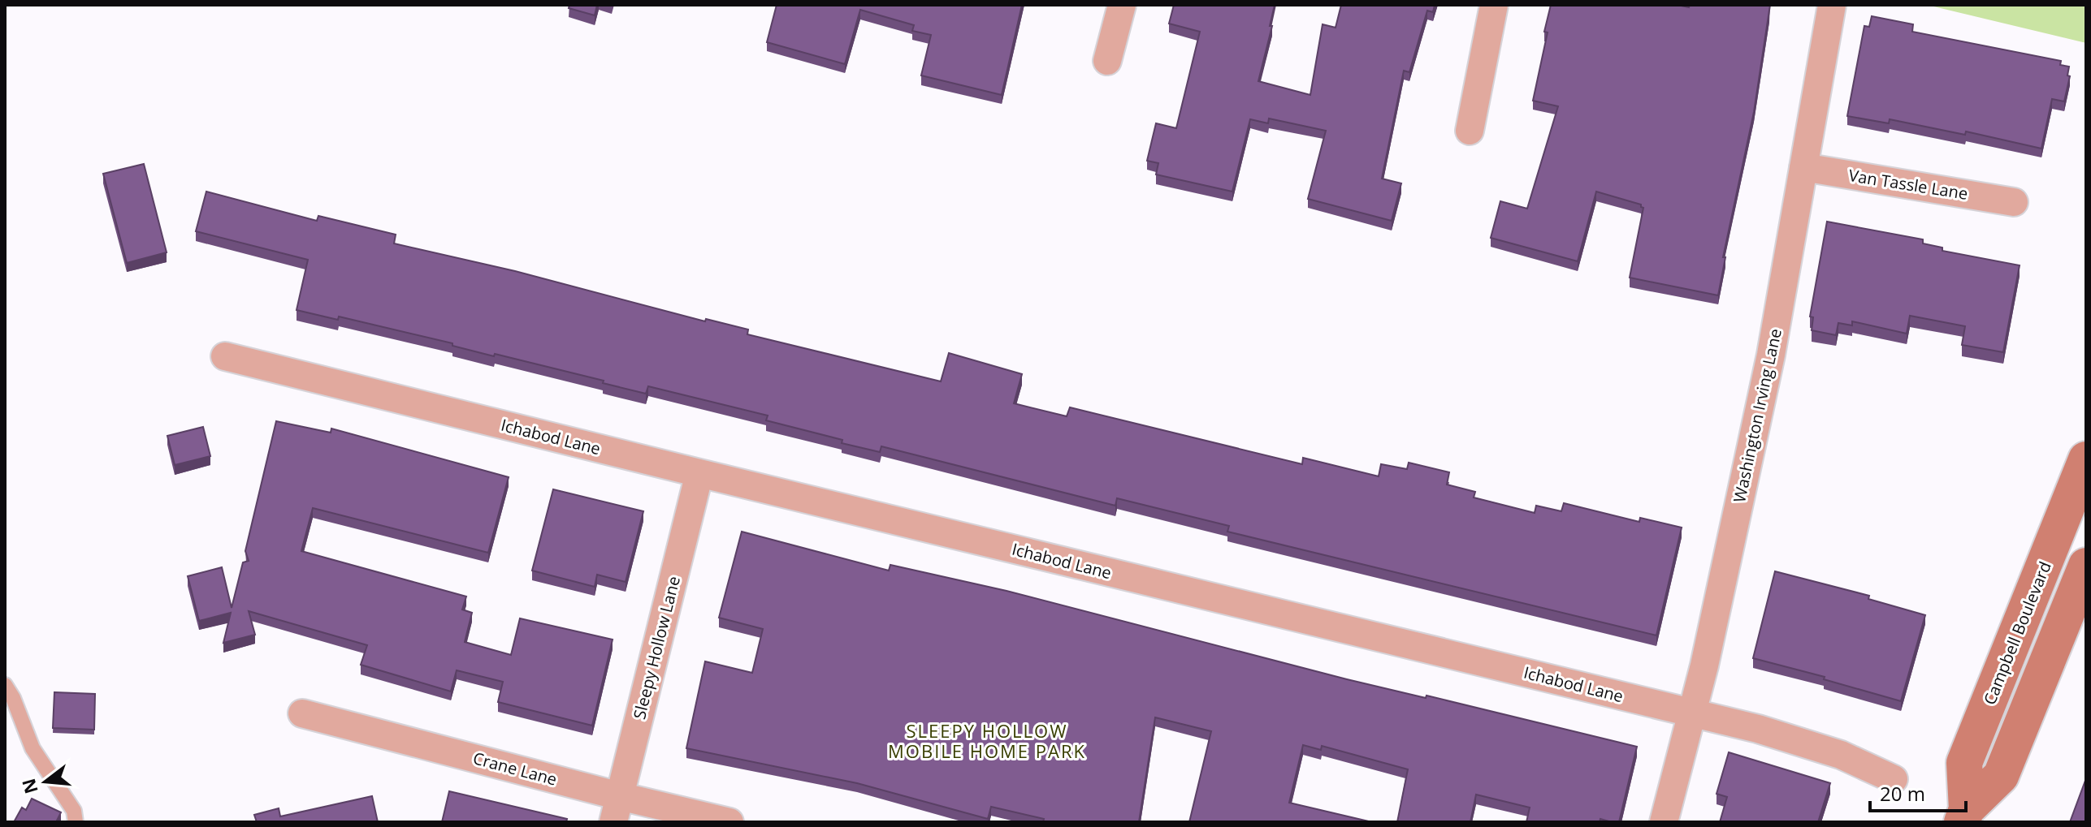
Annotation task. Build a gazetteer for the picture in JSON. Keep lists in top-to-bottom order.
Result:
{
  "streets": {
    "street": [
      "Van Tassle Lane",
      "Washington Irving Lane",
      "Ichabod Lane",
      "Campbell Boulevard",
      "Sleepy Hollow Lane",
      "Crane Lane"
    ]
  },
  "crossings": [
    ["Van Tassle Lane", "Washington Irving Lane"],
    ["Washington Irving Lane", "Ichabod Lane"],
    ["Ichabod Lane", "Sleepy Hollow Lane"],
    ["Sleepy Hollow Lane", "Crane Lane"]
  ],
  "districts": ["SLEEPY HOLLOW MOBILE HOME PARK"],
  "scale_bar": "20 m",
  "north": "left"
}
